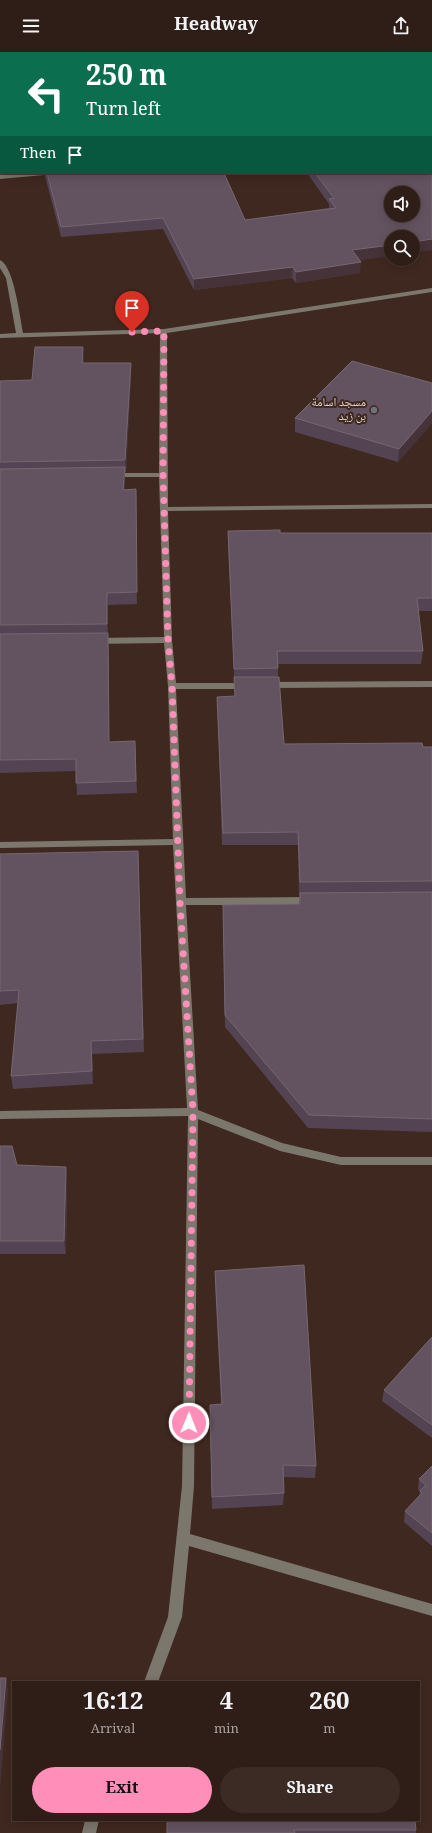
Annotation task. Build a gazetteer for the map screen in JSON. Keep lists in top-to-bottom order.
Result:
{
  "places": ["مسجد اسامة بن زيد"],
  "page": {
    "header": "Headway",
    "turn": ["250 m", "Turn left"],
    "then": "Then",
    "eta": [
      "16:12",
      "Arrival",
      "4",
      "min",
      "260",
      "m"
    ],
    "buttons": ["Exit", "Share"]
  }
}
